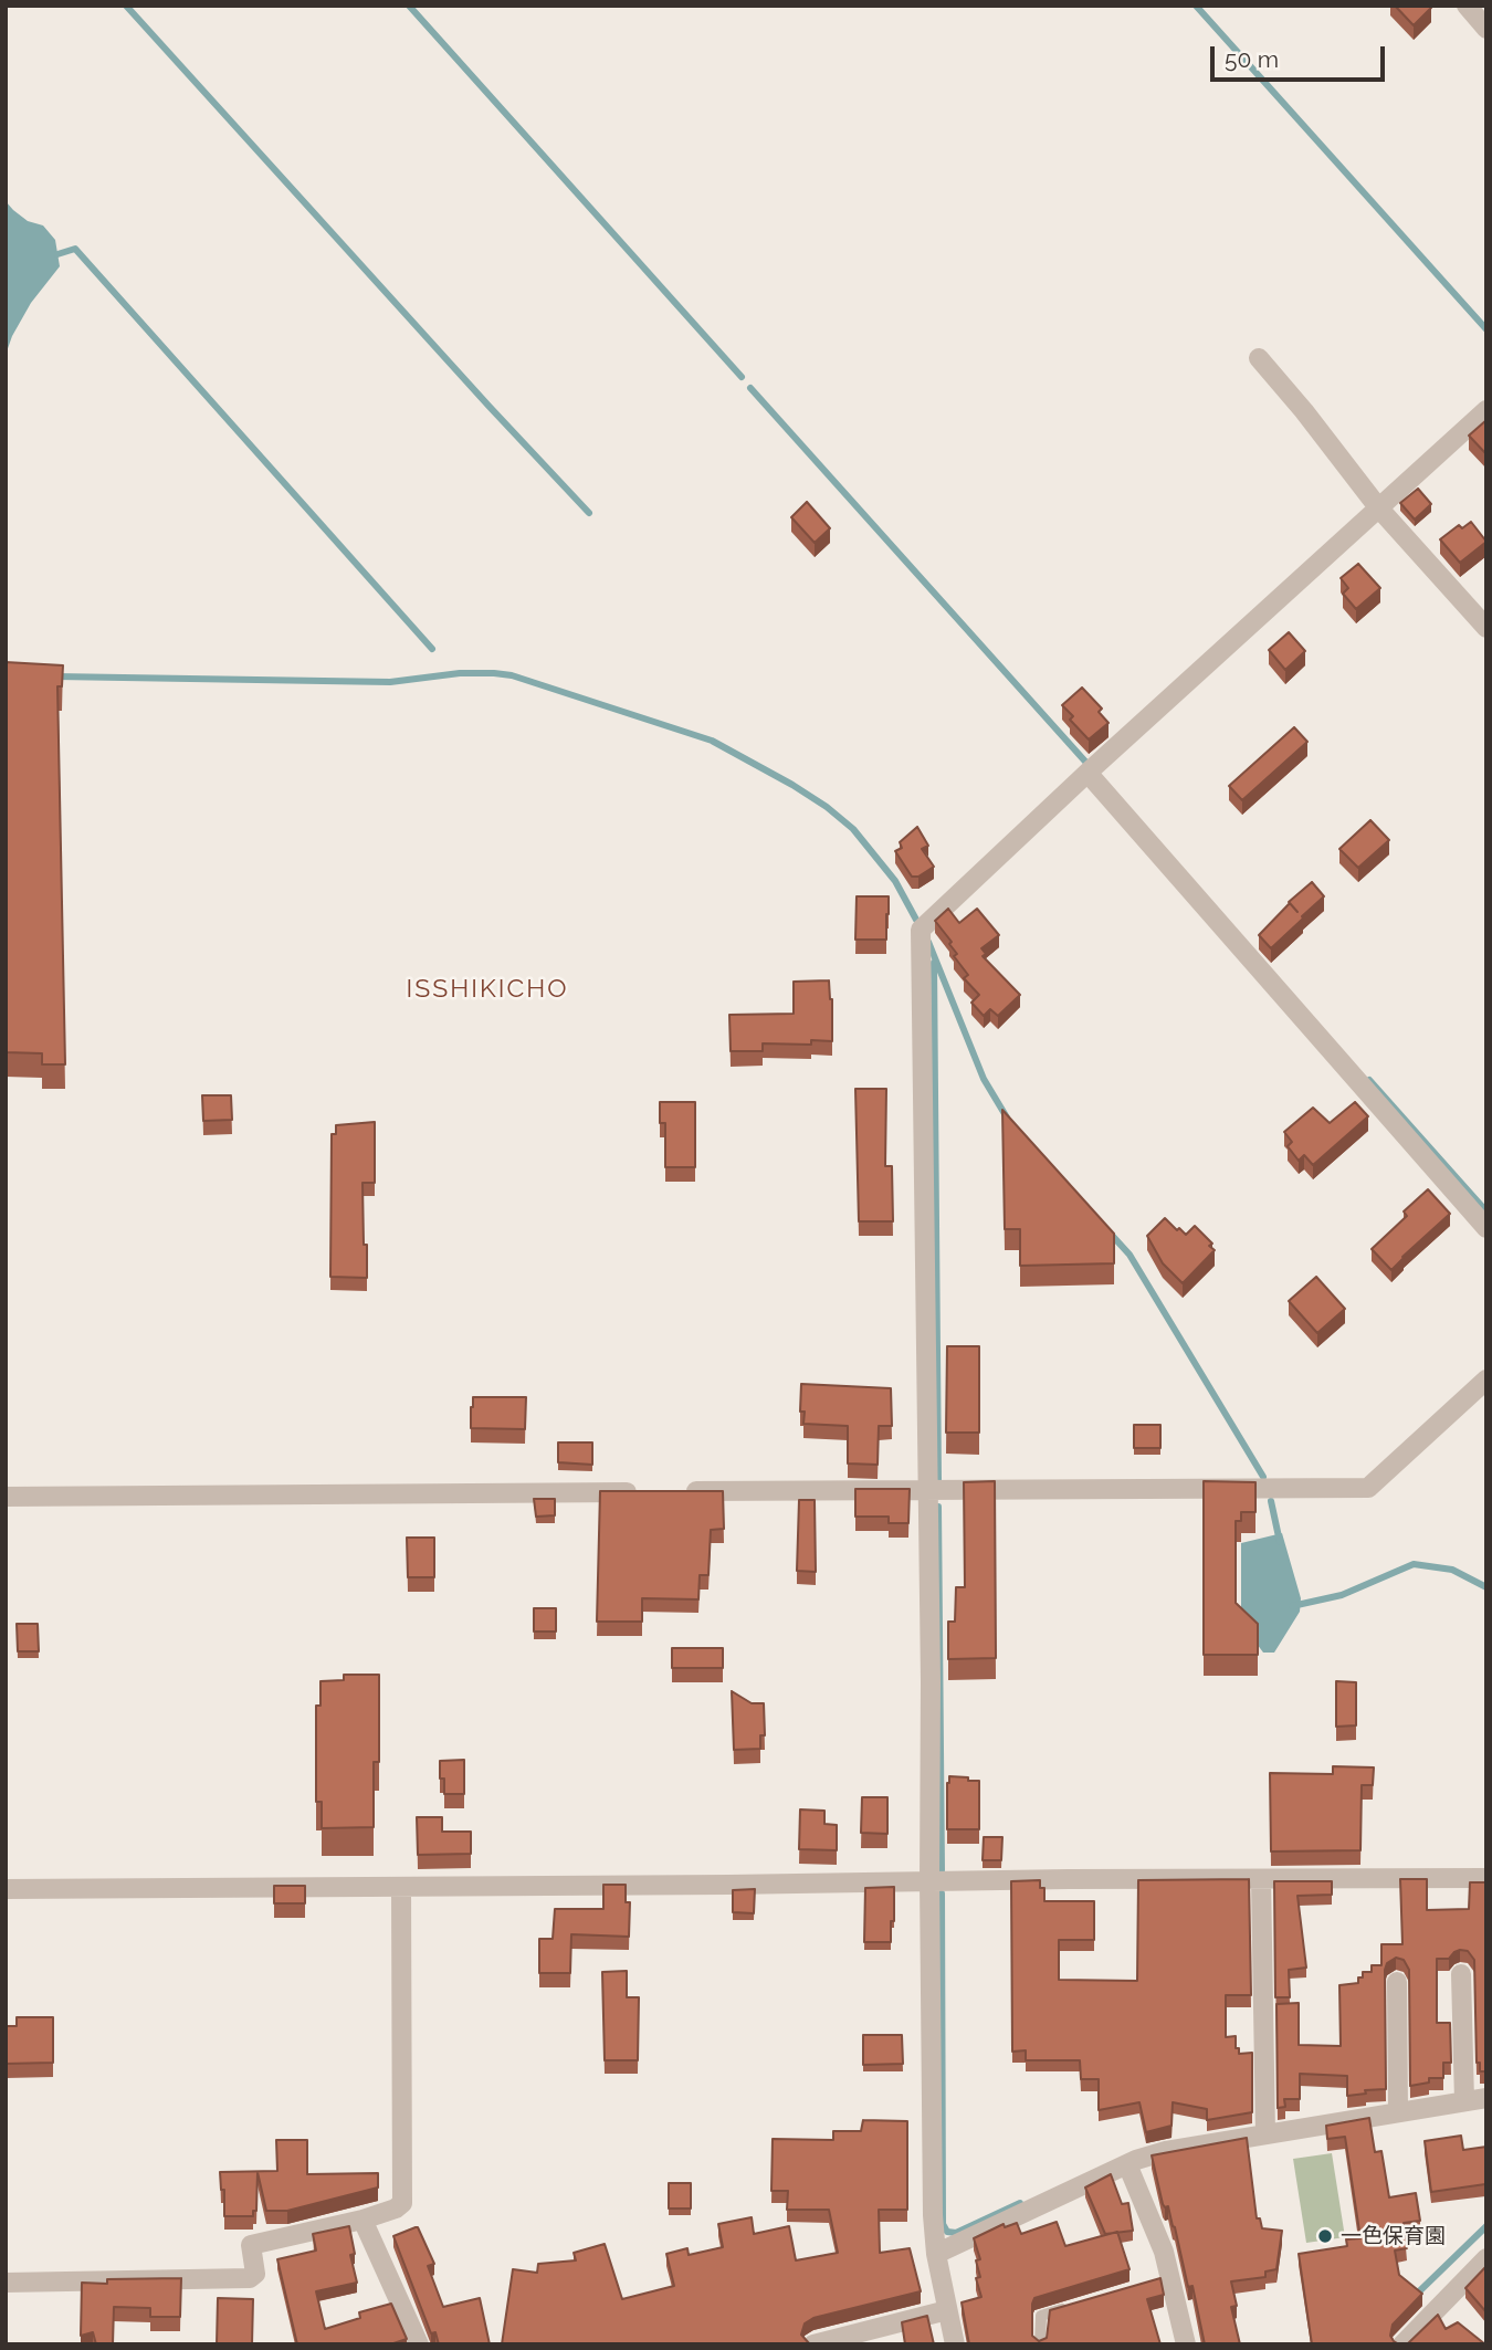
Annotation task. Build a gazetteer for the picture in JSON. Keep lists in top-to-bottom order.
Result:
{
  "districts": ["ISSHIKICHO"],
  "places": ["一色保育園"],
  "scale_bar": "50 m"
}
